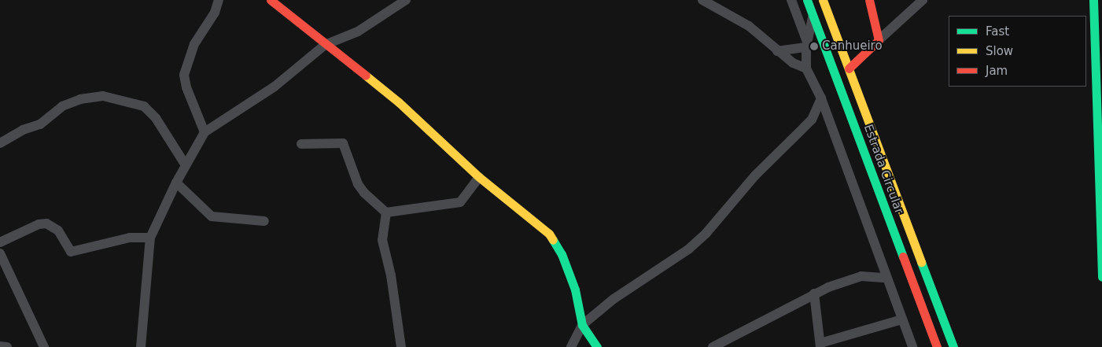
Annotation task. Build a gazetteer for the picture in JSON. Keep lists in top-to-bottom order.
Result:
{
  "streets": {
    "street": ["Estrada Circular"]
  },
  "places": ["Canhueiro"],
  "legend": ["Fast", "Slow", "Jam"]
}
